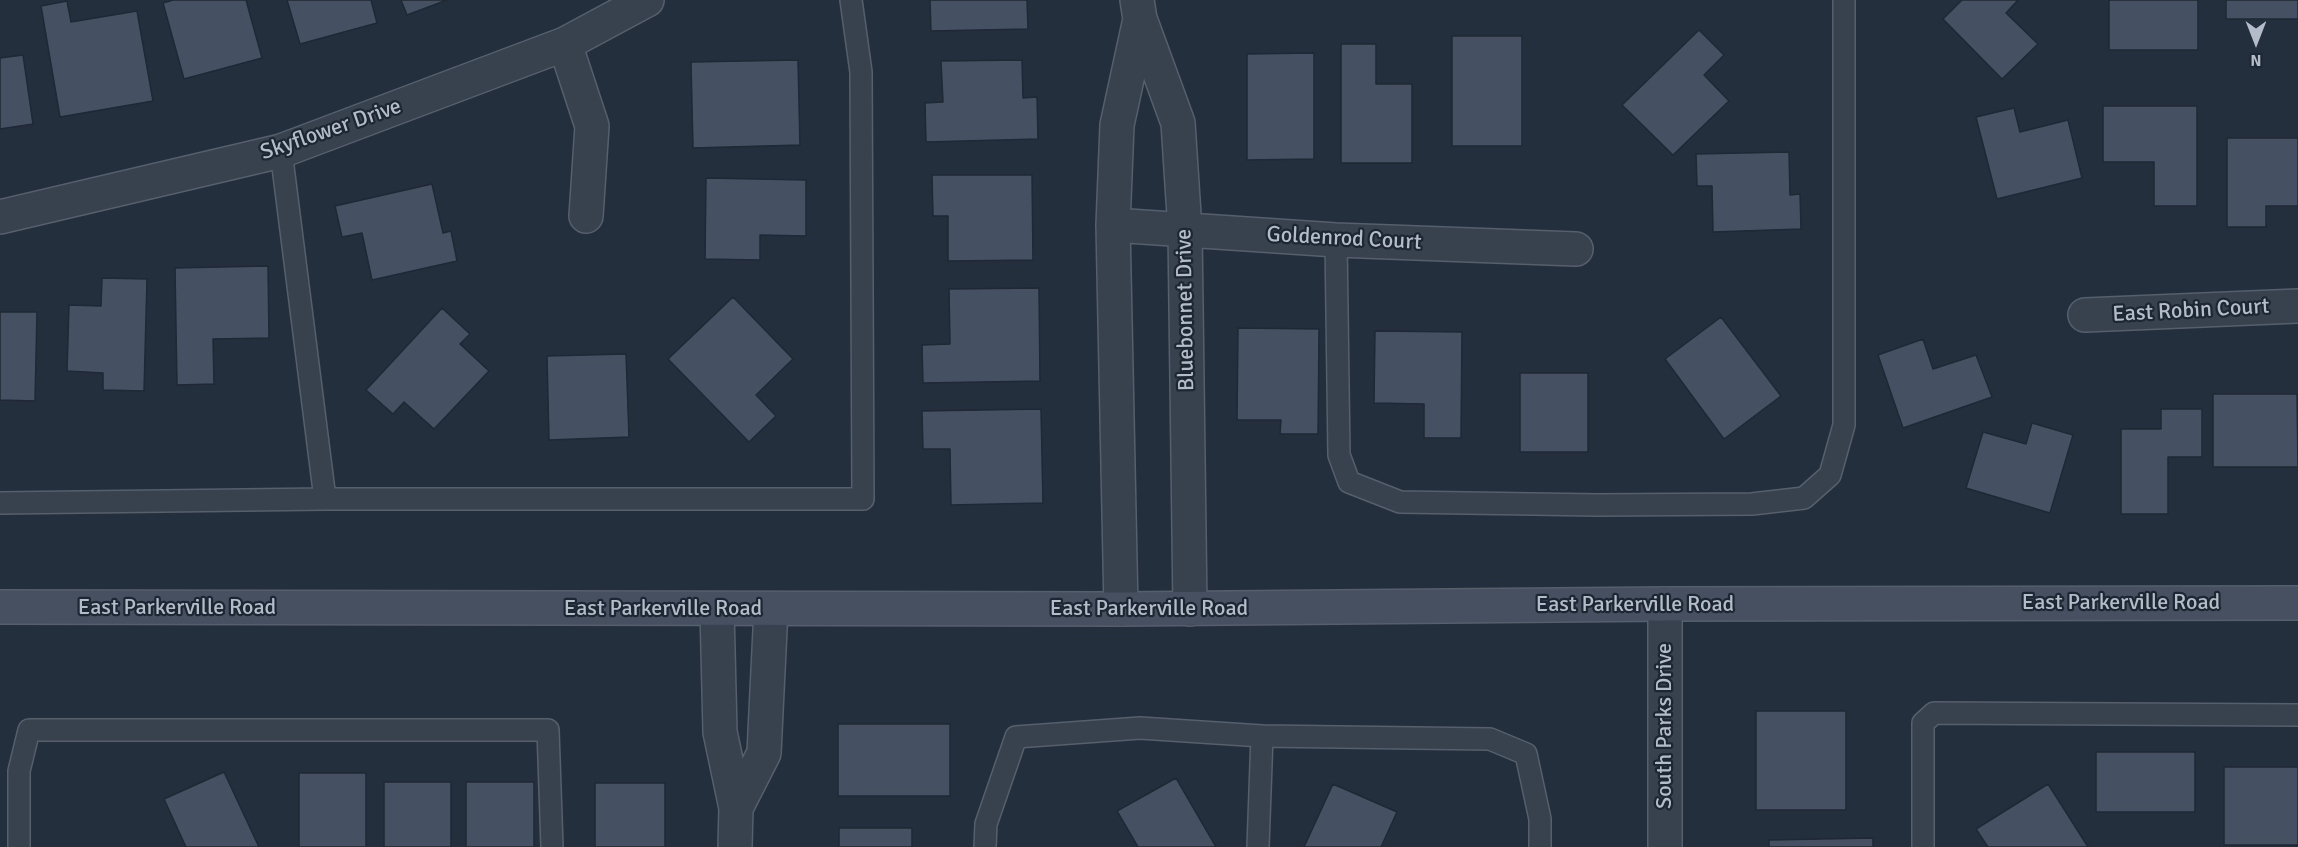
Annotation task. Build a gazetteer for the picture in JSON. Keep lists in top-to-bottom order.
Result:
{
  "streets": {
    "main road": ["East Parkerville Road"],
    "street": [
      "Skyflower Drive",
      "Goldenrod Court",
      "Bluebonnet Drive",
      "East Robin Court",
      "South Parks Drive"
    ]
  },
  "crossings": [
    ["Goldenrod Court", "Bluebonnet Drive"],
    ["Bluebonnet Drive", "East Parkerville Road"],
    ["East Parkerville Road", "South Parks Drive"]
  ],
  "north": "bottom"
}
